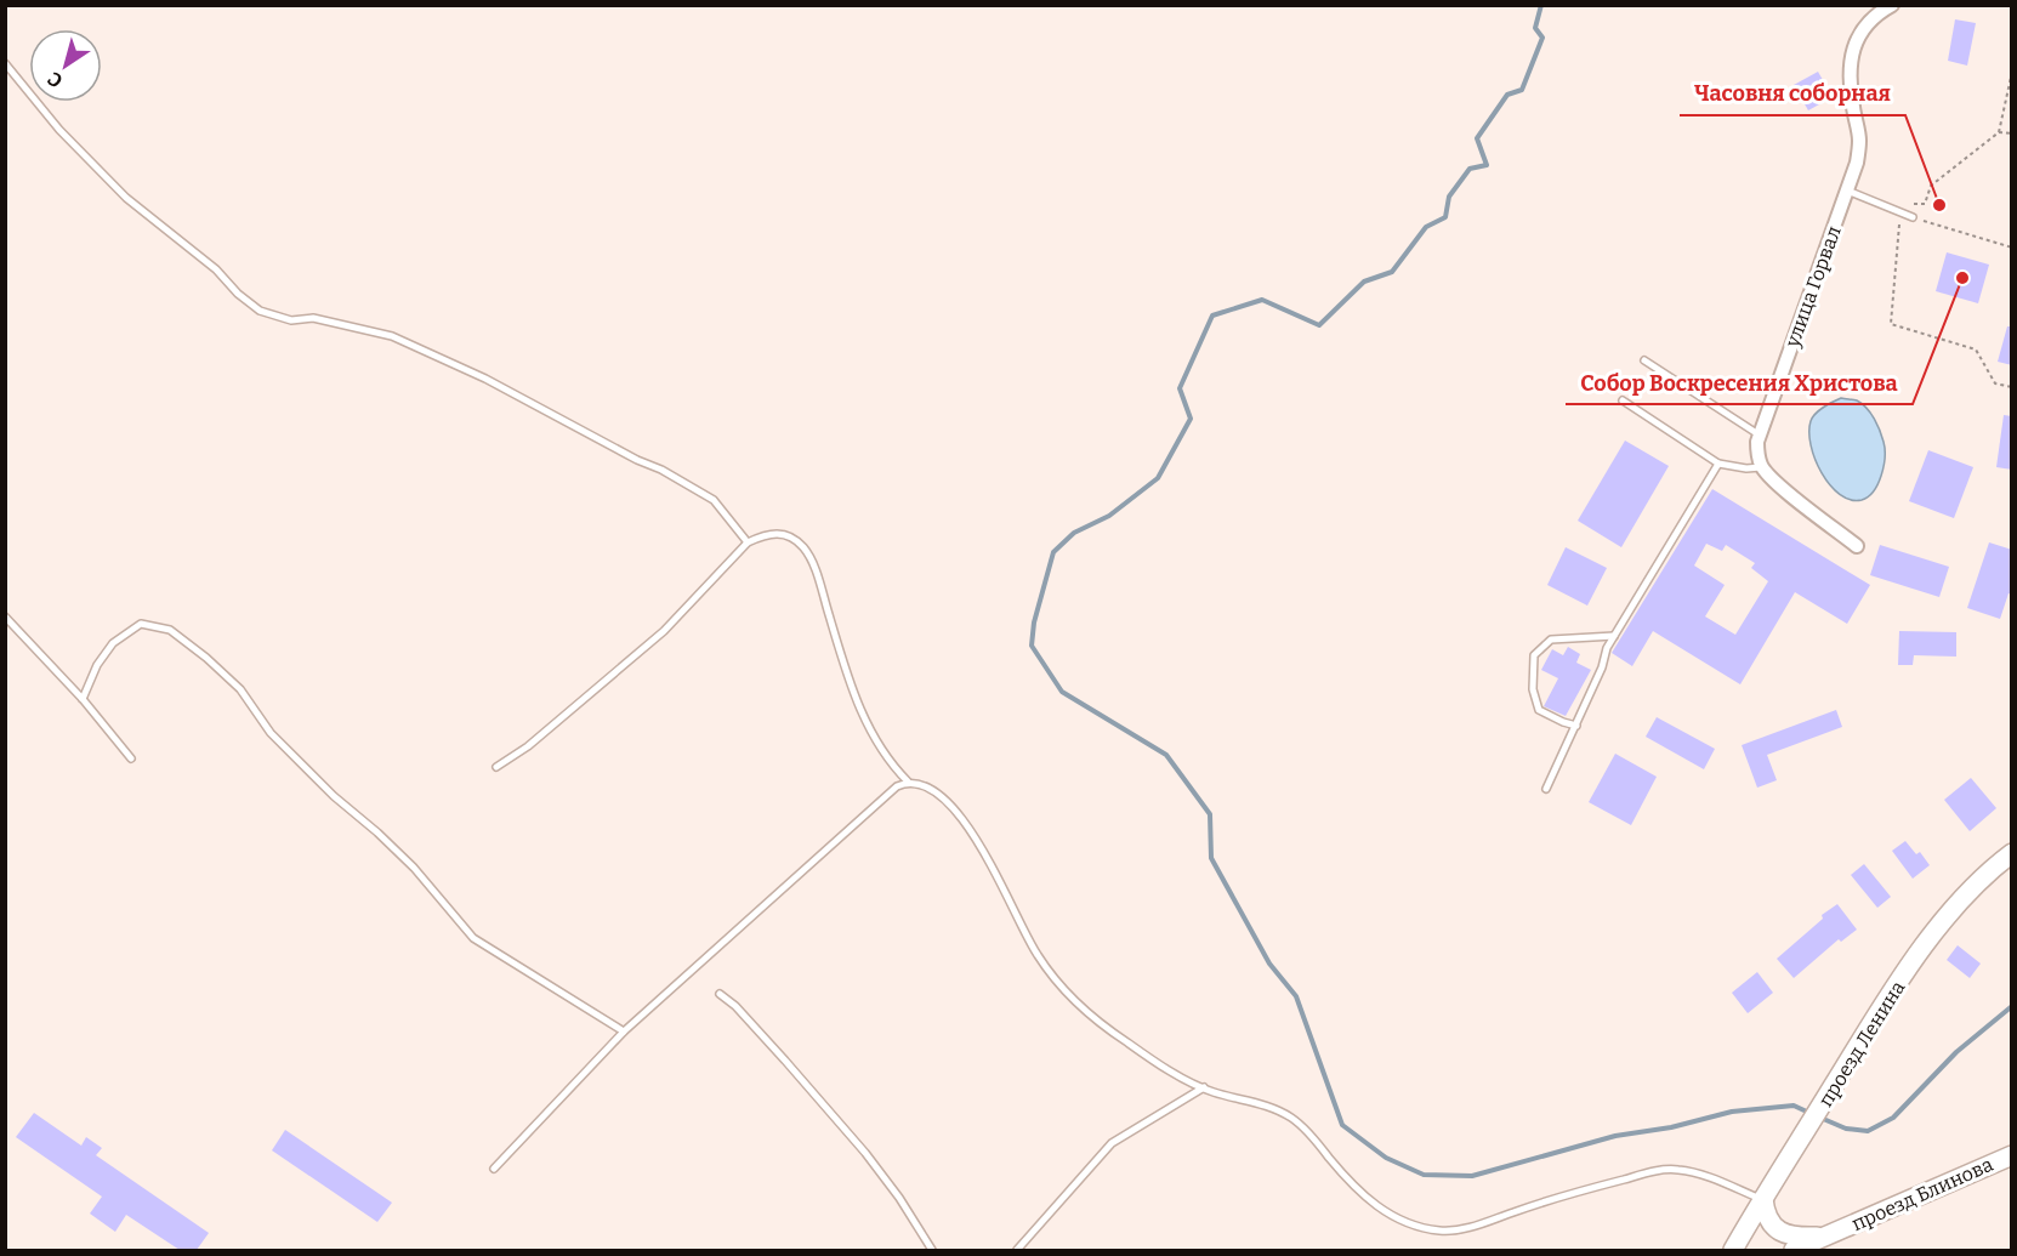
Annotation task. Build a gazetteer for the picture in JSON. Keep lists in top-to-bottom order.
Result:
{
  "streets": {
    "main road": ["проезд Ленина", "проезд Блинова"],
    "street": ["улица Горвал"]
  },
  "places": ["Часовня соборная", "Собор Воскресения Христова"],
  "north": "bottom left"
}
